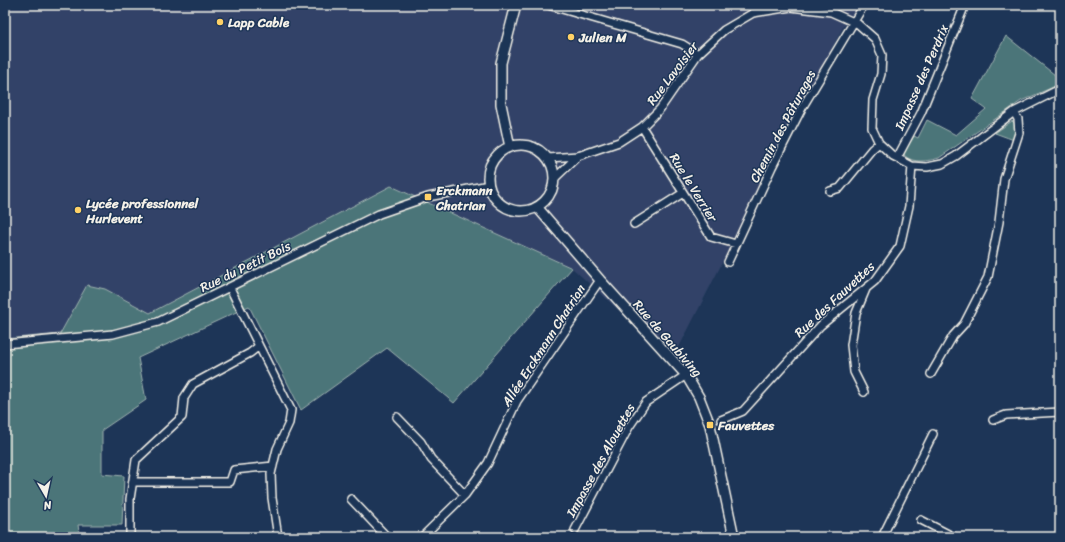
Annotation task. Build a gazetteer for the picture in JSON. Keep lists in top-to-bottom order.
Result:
{
  "streets": {
    "main road": ["Rue de Gaubiving"],
    "street": [
      "Rue Lavoisier",
      "Impasse des Perdrix",
      "Chemin des Pâturages",
      "Rue le Verrier",
      "Rue du Petit Bois",
      "Rue des Fauvettes",
      "Allée Erckmann Chatrian",
      "Impasse des Alouettes"
    ]
  },
  "crossings": [
    ["Rue Lavoisier", "Chemin des Pâturages"],
    ["Rue Lavoisier", "Rue le Verrier"],
    ["Rue Lavoisier", "Rue du Petit Bois"],
    ["Rue Lavoisier", "Rue de Gaubiving"],
    ["Chemin des Pâturages", "Rue le Verrier"],
    ["Rue du Petit Bois", "Rue de Gaubiving"],
    ["Rue de Gaubiving", "Allée Erckmann Chatrian"],
    ["Rue de Gaubiving", "Impasse des Alouettes"]
  ],
  "places": {
    "other": ["Lapp Cable", "Julien M", "Lycée professionnel Hurlevent"],
    "transit": ["Erckmann Chatrian", "Fauvettes"]
  },
  "north": "bottom"
}
